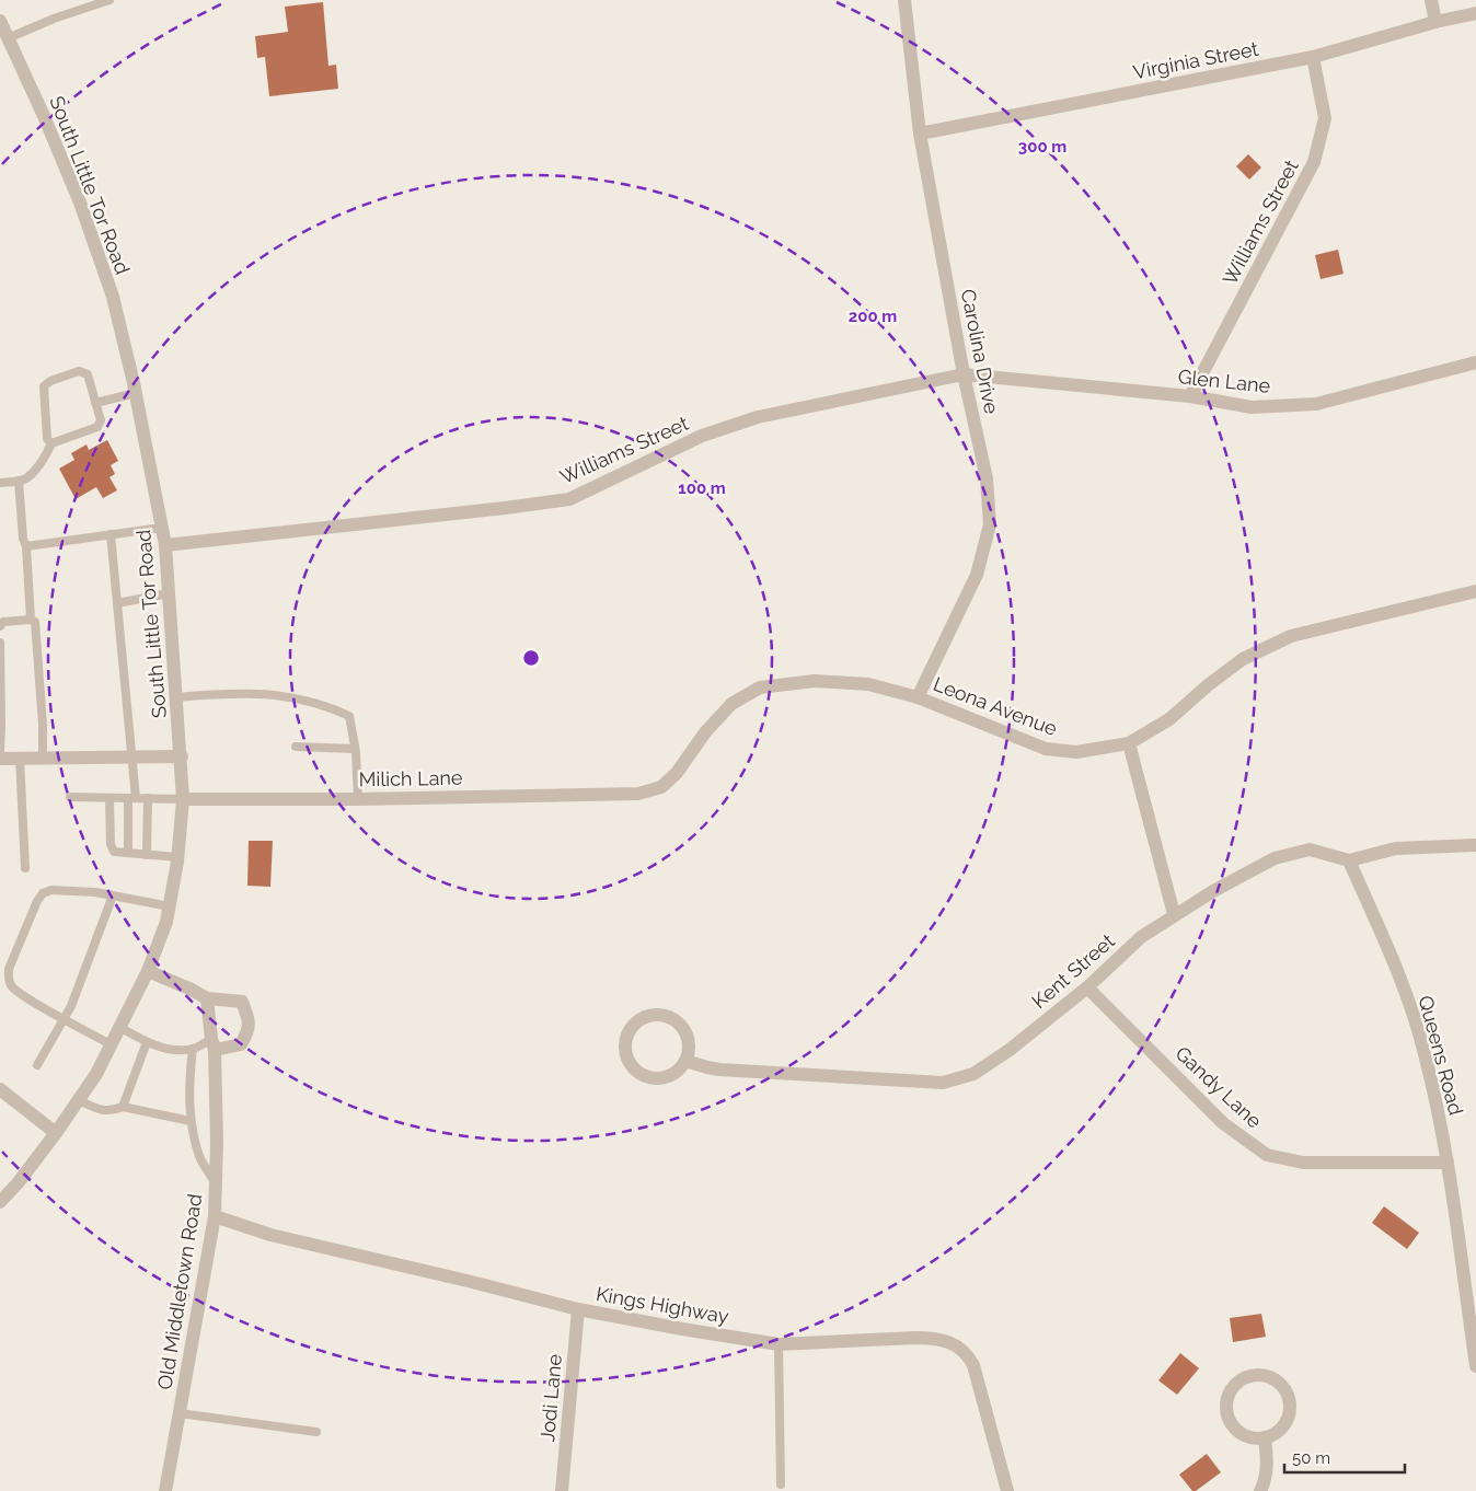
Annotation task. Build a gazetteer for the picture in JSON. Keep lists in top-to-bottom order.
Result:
{
  "streets": {
    "street": [
      "Virginia Street",
      "South Little Tor Road",
      "Williams Street",
      "Carolina Drive",
      "Glen Lane",
      "Leona Avenue",
      "Milich Lane",
      "Kent Street",
      "Queens Road",
      "Gandy Lane",
      "Old Middletown Road",
      "Kings Highway",
      "Jodi Lane"
    ]
  },
  "crossings": [
    ["Virginia Street", "Williams Street"],
    ["Virginia Street", "Carolina Drive"],
    ["South Little Tor Road", "Williams Street"],
    ["South Little Tor Road", "Milich Lane"],
    ["Williams Street", "Carolina Drive"],
    ["Williams Street", "Glen Lane"],
    ["Carolina Drive", "Glen Lane"],
    ["Carolina Drive", "Leona Avenue"],
    ["Leona Avenue", "Milich Lane"],
    ["Kent Street", "Queens Road"],
    ["Kent Street", "Gandy Lane"],
    ["Queens Road", "Gandy Lane"],
    ["Old Middletown Road", "Kings Highway"],
    ["Kings Highway", "Jodi Lane"]
  ],
  "scale_bar": "50 m",
  "rings": ["300 m", "200 m", "100 m"]
}
